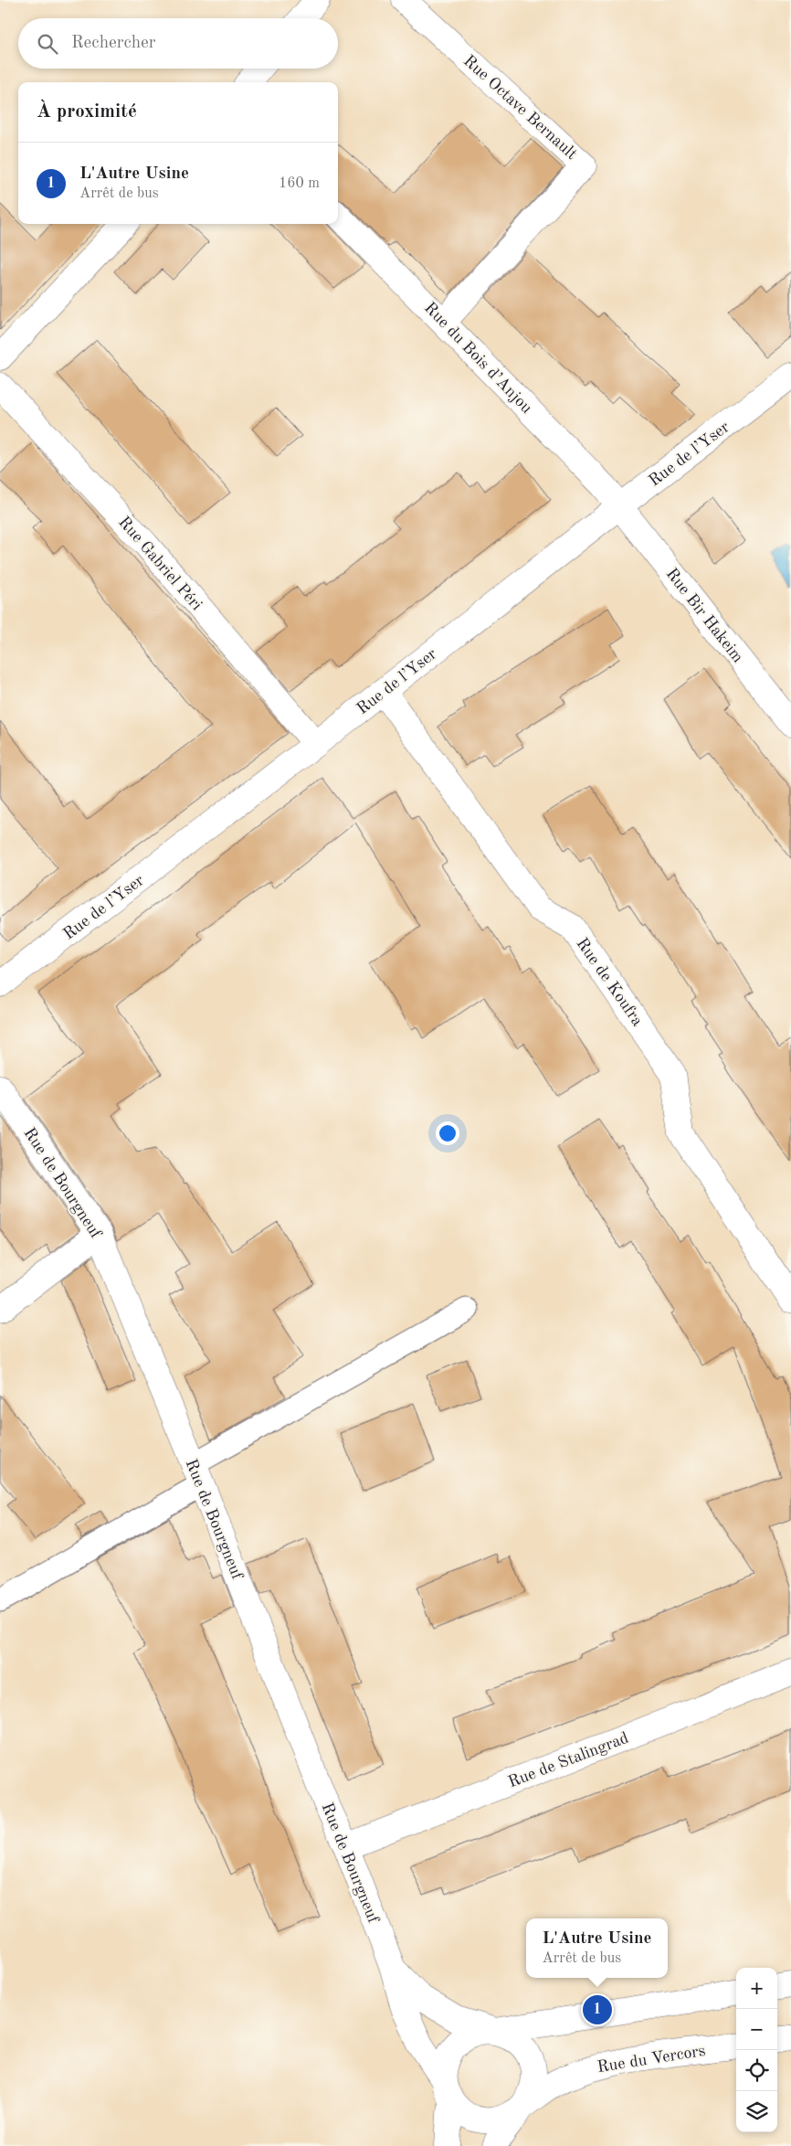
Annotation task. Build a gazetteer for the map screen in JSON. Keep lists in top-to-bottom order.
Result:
{
  "streets": {
    "street": [
      "Rue Octave Bernault",
      "Rue du Bois d’Anjou",
      "Rue de l’Yser",
      "Rue Gabriel Péri",
      "Rue Bir Hakeim",
      "Rue de Koufra",
      "Rue de Bourgneuf",
      "Rue de Stalingrad",
      "Rue du Vercors"
    ]
  },
  "crossings": [
    ["Rue Octave Bernault", "Rue du Bois d’Anjou"],
    ["Rue du Bois d’Anjou", "Rue de l’Yser"],
    ["Rue du Bois d’Anjou", "Rue Bir Hakeim"],
    ["Rue de l’Yser", "Rue Gabriel Péri"],
    ["Rue de l’Yser", "Rue Bir Hakeim"],
    ["Rue de l’Yser", "Rue de Koufra"],
    ["Rue de Bourgneuf", "Rue de Stalingrad"],
    ["Rue de Bourgneuf", "Rue du Vercors"]
  ],
  "page": {
    "search": "Rechercher",
    "heading": "À proximité",
    "list": [
      {
        "mark": "1",
        "name": "L'Autre Usine",
        "note": "Arrêt de bus",
        "value": "160 m"
      }
    ],
    "popup": ["L'Autre Usine", "Arrêt de bus"],
    "map_buttons": ["+", "−"],
    "pins": "1"
  }
}
